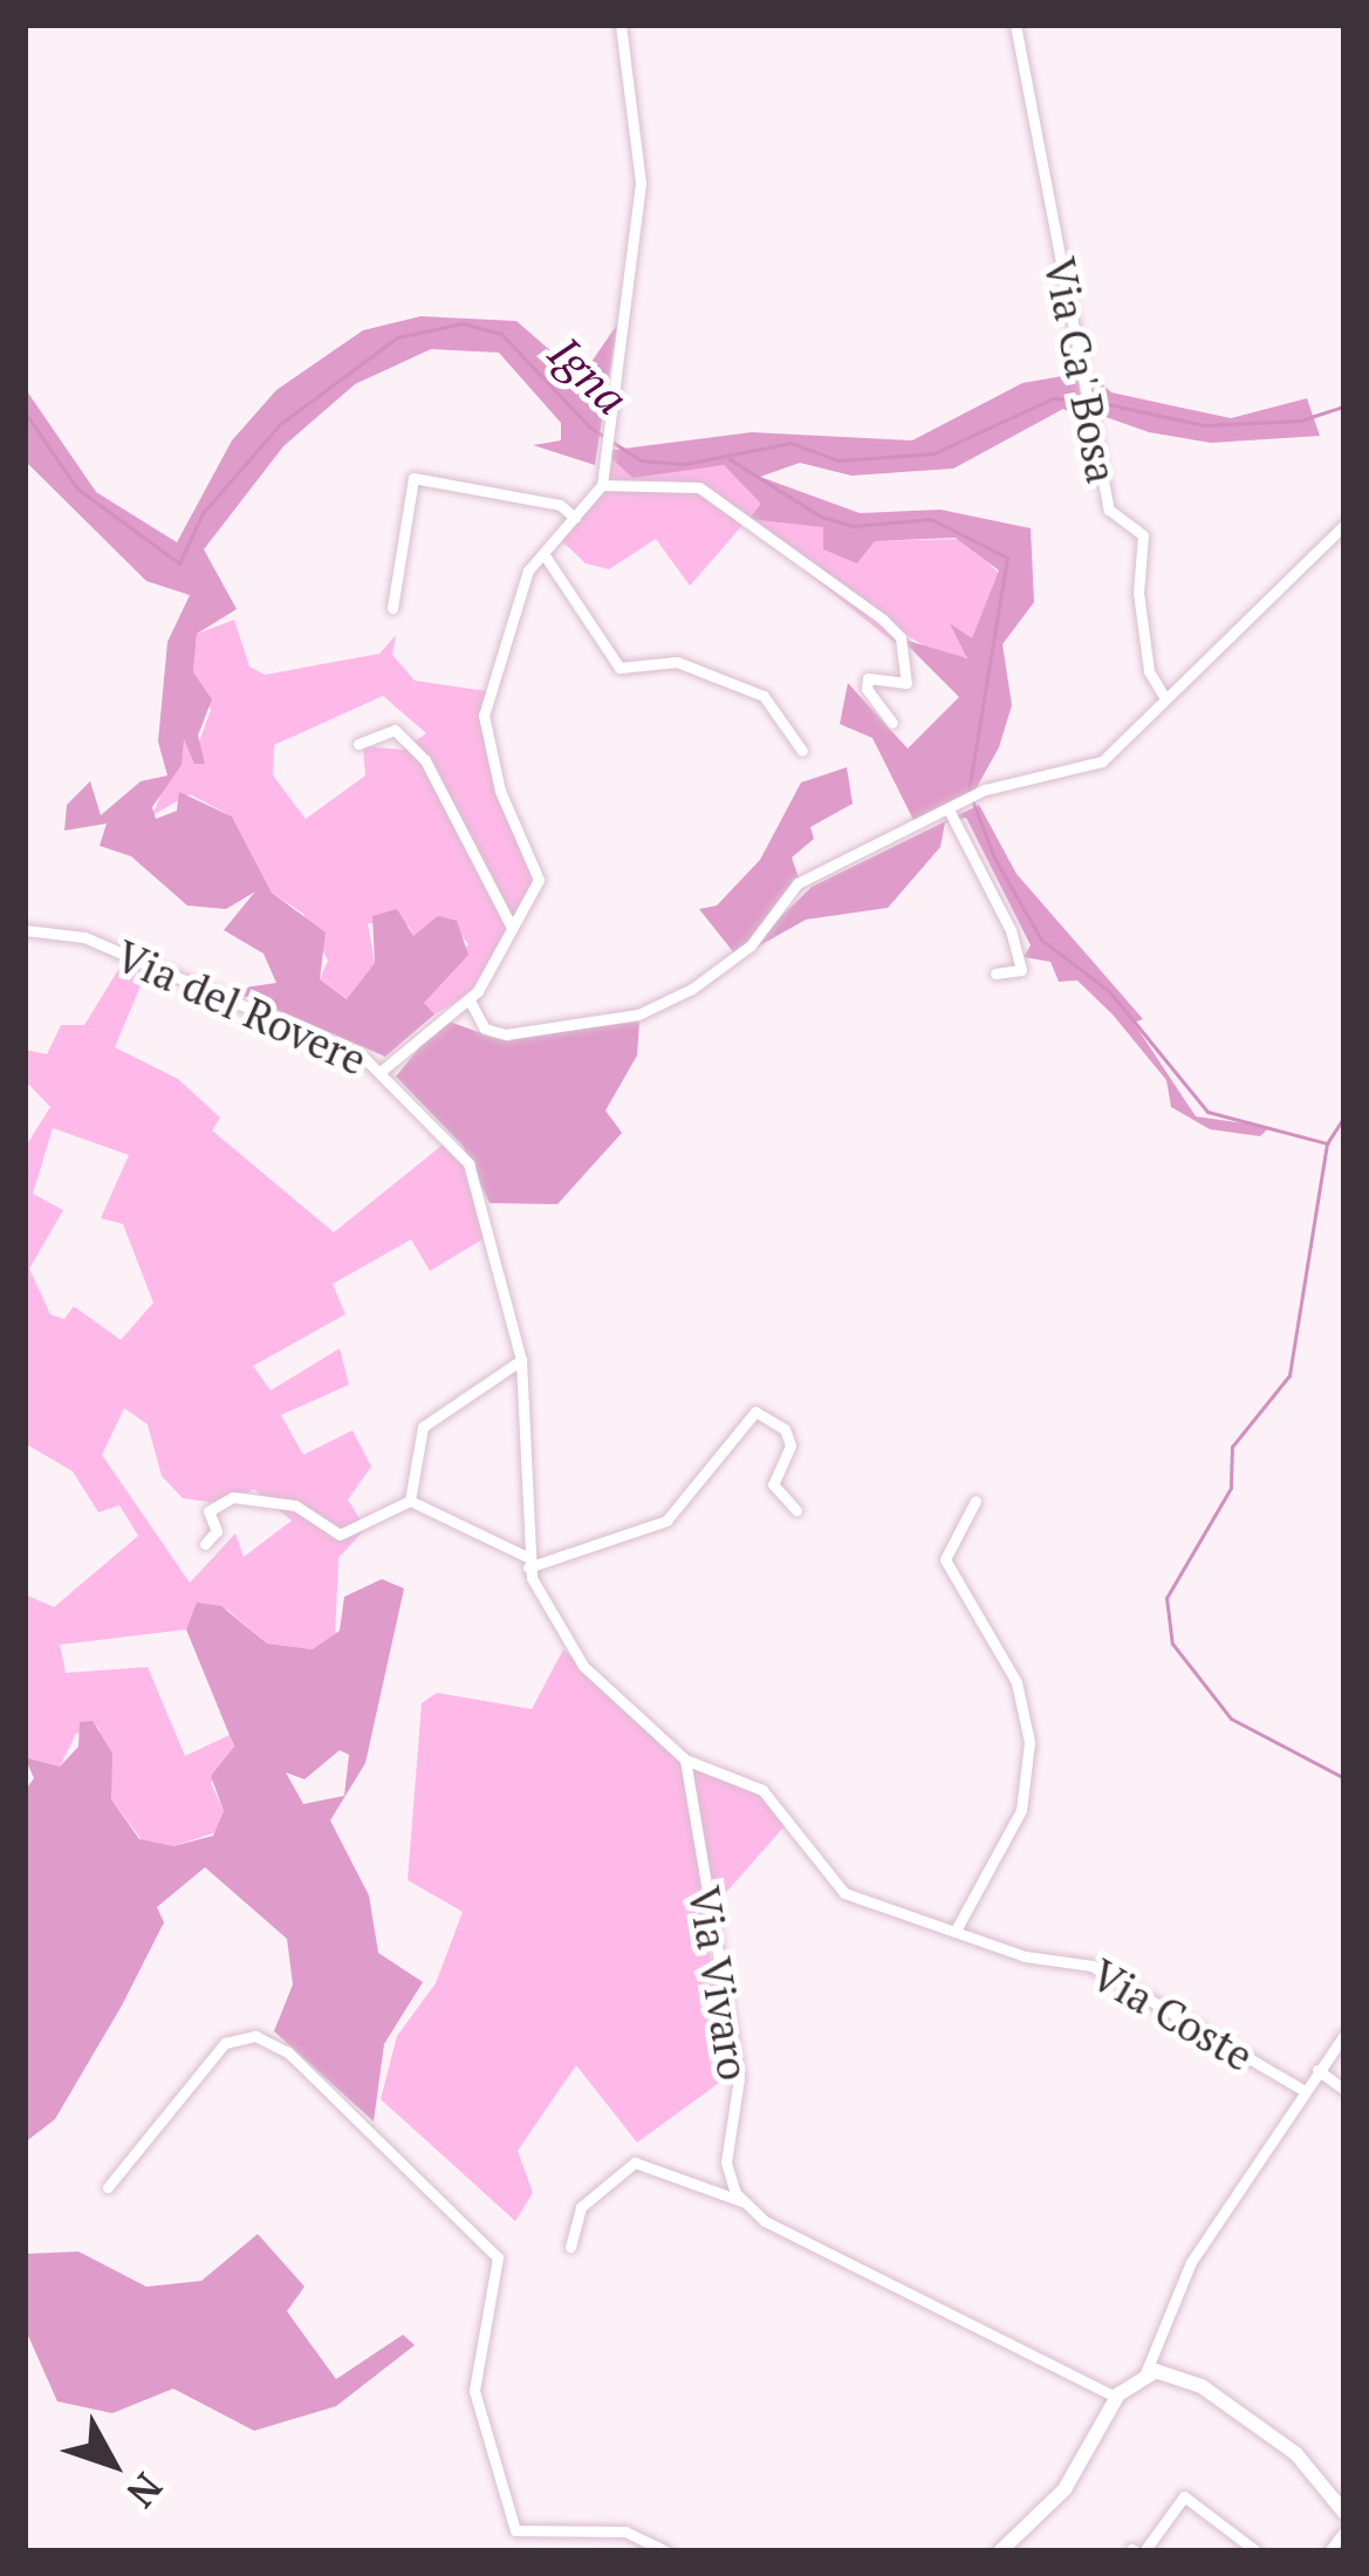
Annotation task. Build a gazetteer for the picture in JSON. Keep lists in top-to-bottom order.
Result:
{
  "streets": {
    "street": [
      "Via Ca' Bosa",
      "Via del Rovere",
      "Via Vivaro",
      "Via Coste"
    ]
  },
  "crossings": [
    ["Via Vivaro", "Via Coste"]
  ],
  "water": ["Igna"],
  "north": "bottom right"
}
